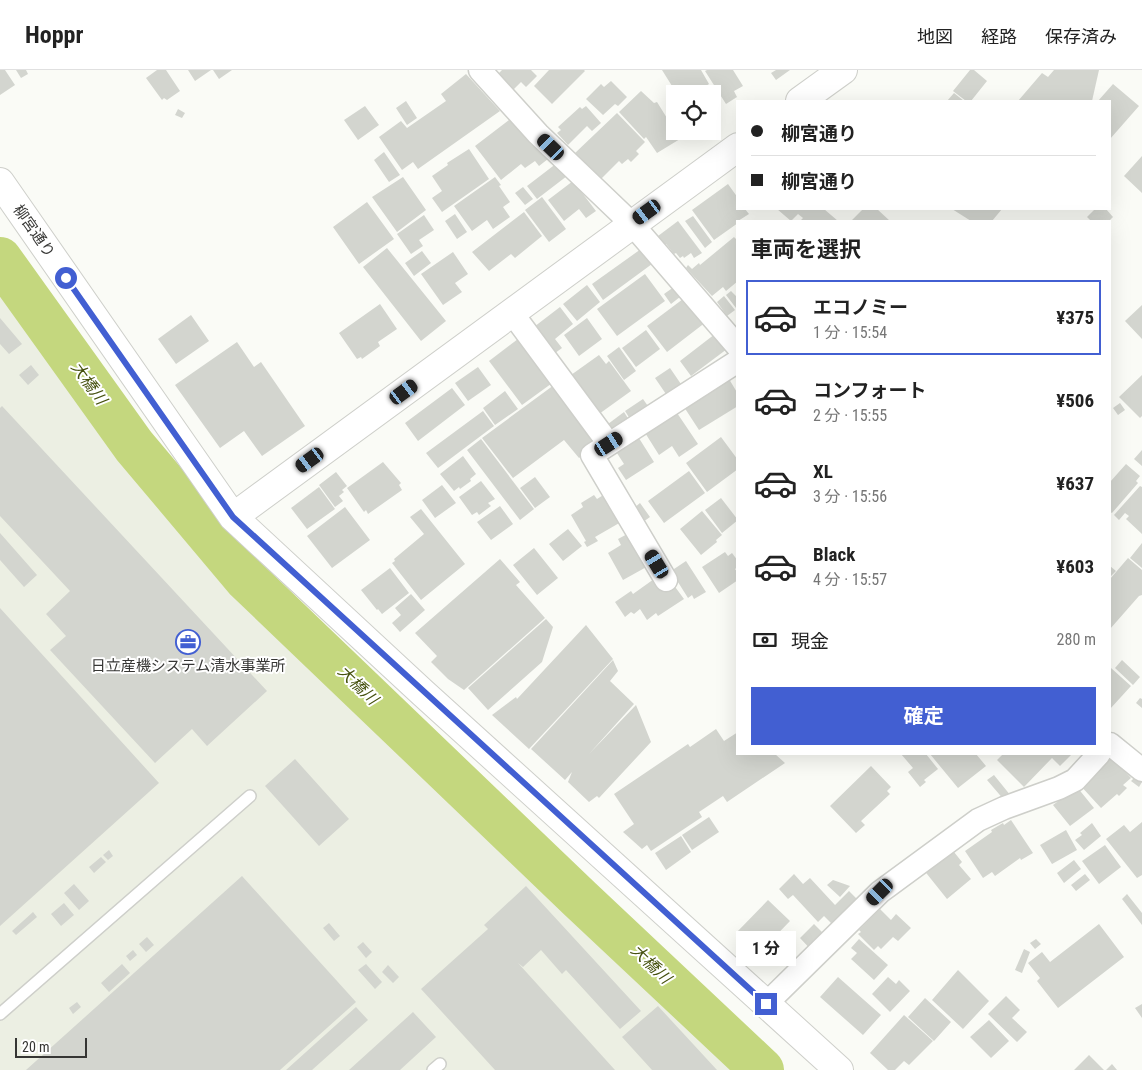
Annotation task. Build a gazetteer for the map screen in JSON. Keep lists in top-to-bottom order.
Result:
{
  "streets": {
    "street": ["柳宮通り"]
  },
  "water": ["大橋川"],
  "places": {
    "office": ["日立産機システム清水事業所"]
  },
  "scale_bar": "20 m",
  "page": {
    "header": "Hoppr",
    "nav": ["地図", "経路", "保存済み"],
    "banner": ["柳宮通り", "柳宮通り"],
    "heading": "車両を選択",
    "list": [
      {
        "name": "エコノミー",
        "note": "1 分 · 15:54",
        "value": "¥375"
      },
      {
        "name": "コンフォート",
        "note": "2 分 · 15:55",
        "value": "¥506"
      },
      {
        "name": "XL",
        "note": "3 分 · 15:56",
        "value": "¥637"
      },
      {
        "name": "Black",
        "note": "4 分 · 15:57",
        "value": "¥603"
      }
    ],
    "pay": ["現金", "280 m"],
    "buttons": "確定",
    "bubble": "1 分",
    "scale": "20 m"
  }
}
